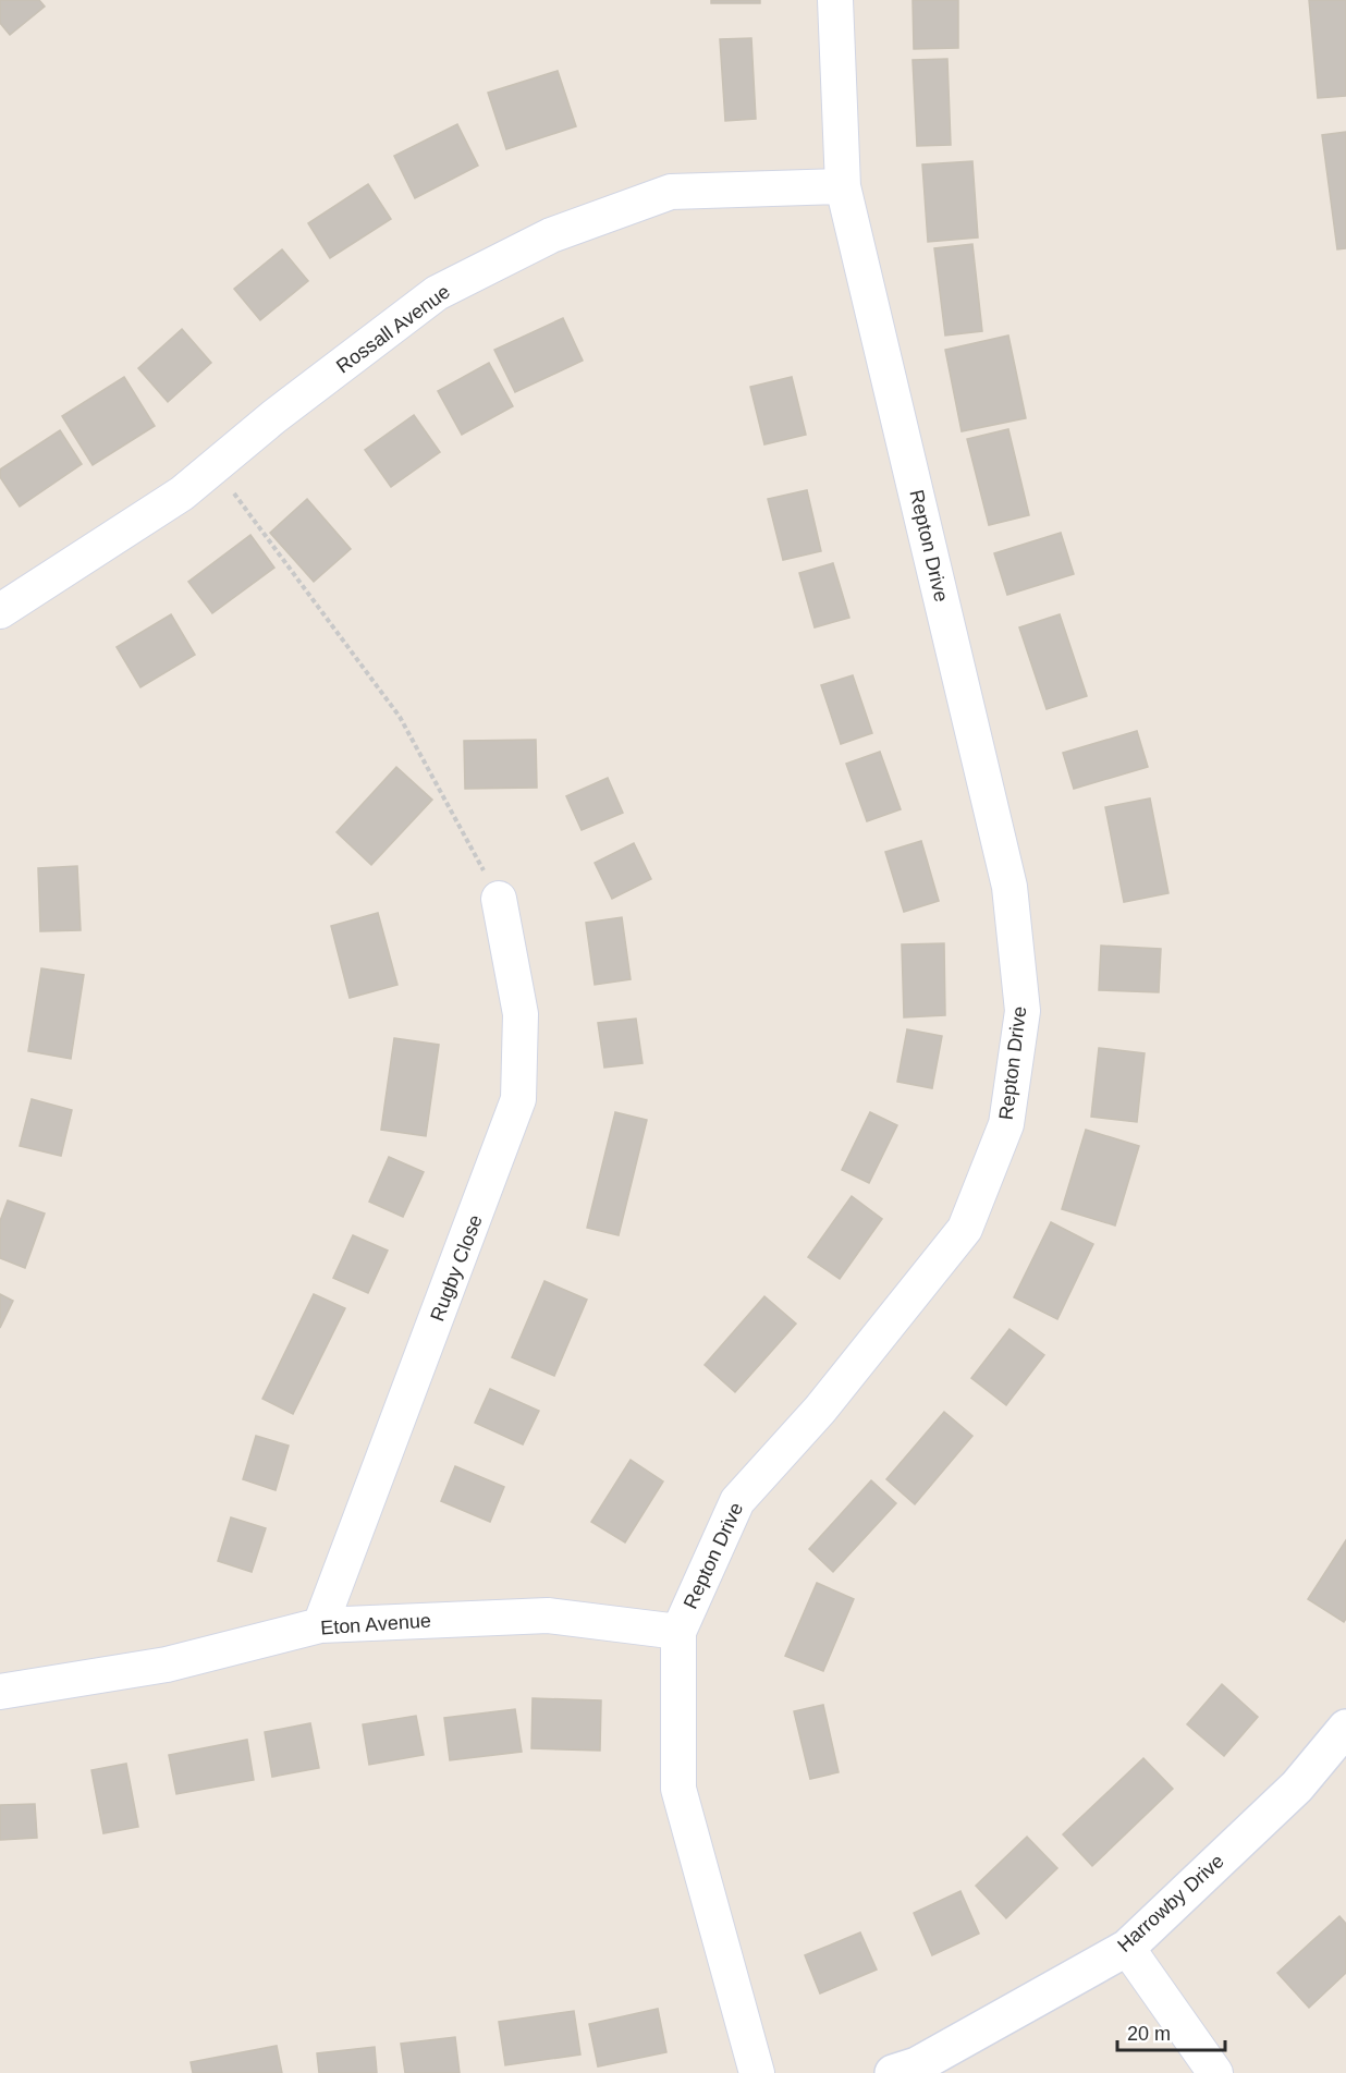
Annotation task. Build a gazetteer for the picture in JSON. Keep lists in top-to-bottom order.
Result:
{
  "streets": {
    "street": [
      "Rossall Avenue",
      "Repton Drive",
      "Rugby Close",
      "Eton Avenue",
      "Harrowby Drive"
    ]
  },
  "crossings": [
    ["Rossall Avenue", "Repton Drive"],
    ["Repton Drive", "Eton Avenue"],
    ["Rugby Close", "Eton Avenue"]
  ],
  "scale_bar": "20 m"
}
